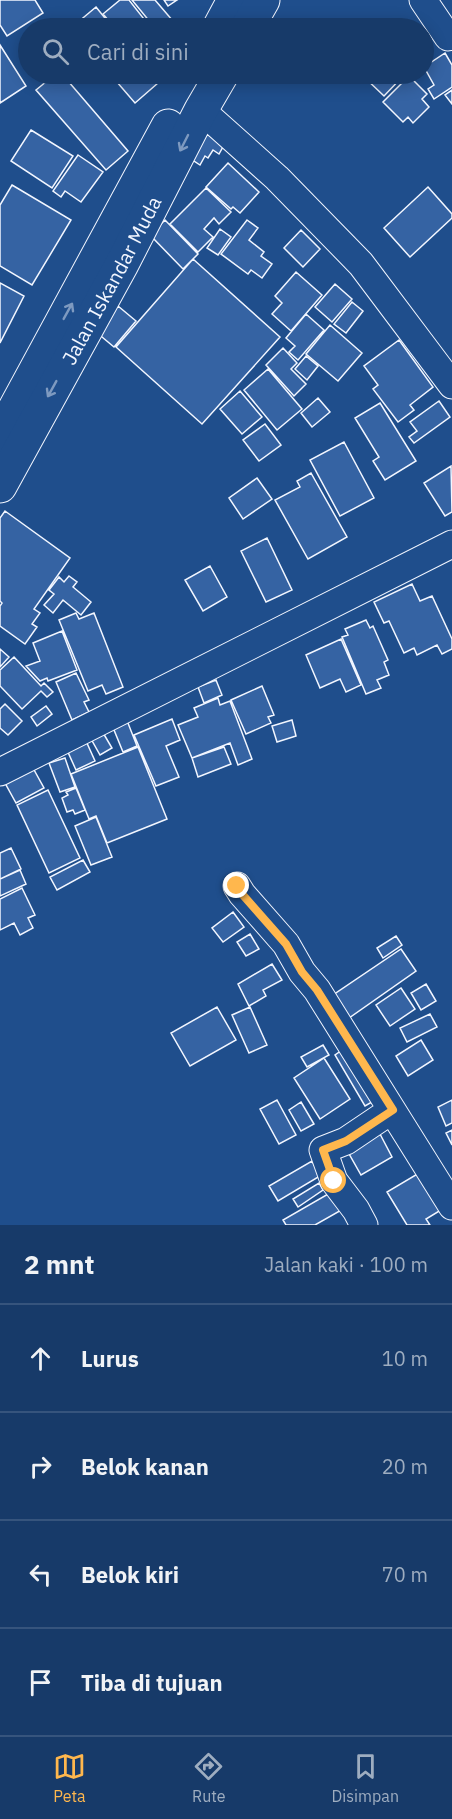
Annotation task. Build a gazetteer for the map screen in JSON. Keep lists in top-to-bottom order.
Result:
{
  "streets": {
    "highway": ["Jalan Iskandar Muda"]
  },
  "page": {
    "search": "Cari di sini",
    "heading": ["2 mnt", "Jalan kaki · 100 m"],
    "list": [
      ["Lurus", "10 m"],
      ["Belok kanan", "20 m"],
      ["Belok kiri", "70 m"],
      "Tiba di tujuan"
    ],
    "nav": ["Peta", "Rute", "Disimpan"]
  }
}
